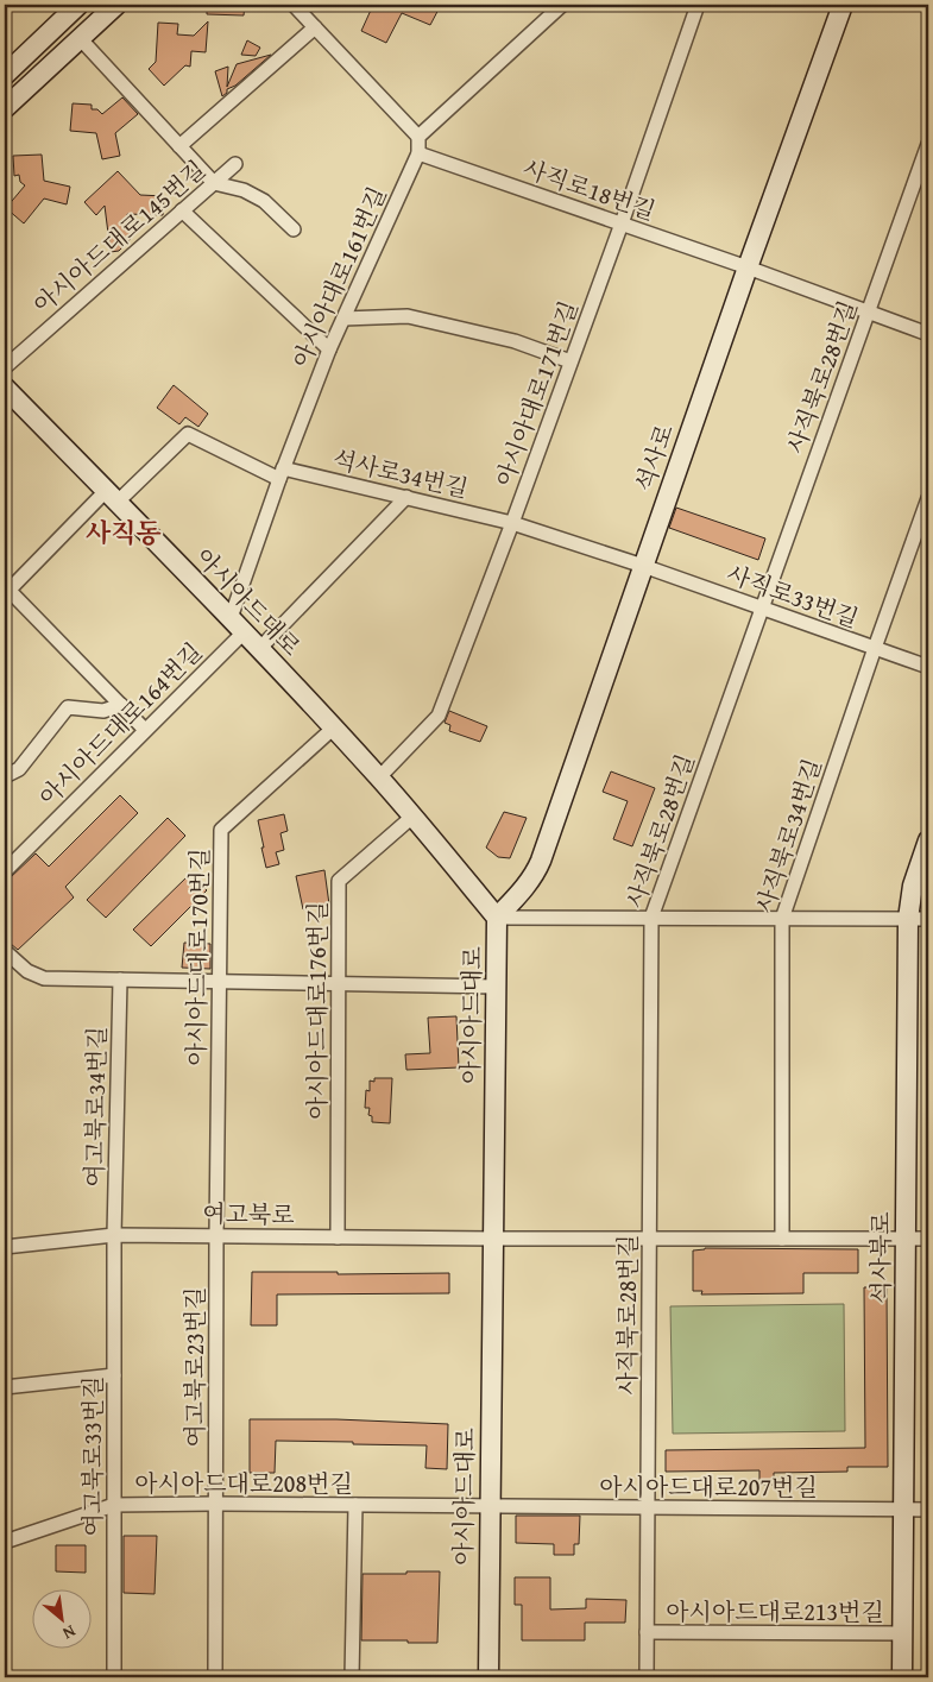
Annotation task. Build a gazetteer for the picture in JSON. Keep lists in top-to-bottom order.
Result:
{
  "streets": {
    "main road": ["석사로", "아시아드대로", "석사북로"],
    "street": [
      "사직로18번길",
      "아시아드대로145번길",
      "아시아대로161번길",
      "사직북로28번길",
      "아시아대로171번길",
      "석사로34번길",
      "사직로33번길",
      "아시아드대로164번길",
      "사직북로34번길",
      "아시아드대로170번길",
      "아시아드대로176번길",
      "여고북로34번길",
      "여고북로",
      "여고북로23번길",
      "여고북로33번길",
      "아시아드대로208번길",
      "아시아드대로207번길",
      "아시아드대로213번길"
    ]
  },
  "crossings": [
    ["사직로18번길", "아시아대로161번길"],
    ["사직로18번길", "사직북로28번길"],
    ["사직로18번길", "아시아대로171번길"],
    ["사직로18번길", "석사로"],
    ["아시아대로161번길", "석사로34번길"],
    ["아시아대로161번길", "아시아드대로"],
    ["아시아대로161번길", "아시아드대로164번길"],
    ["사직북로28번길", "사직로33번길"],
    ["사직북로28번길", "여고북로"],
    ["사직북로28번길", "아시아드대로207번길"],
    ["사직북로28번길", "아시아드대로213번길"],
    ["아시아대로171번길", "석사로34번길"],
    ["아시아대로171번길", "아시아드대로"],
    ["석사로", "석사로34번길"],
    ["석사로", "사직로33번길"],
    ["석사로", "아시아드대로"],
    ["석사로34번길", "사직로33번길"],
    ["석사로34번길", "아시아드대로"],
    ["사직로33번길", "사직북로34번길"],
    ["아시아드대로", "아시아드대로164번길"],
    ["아시아드대로", "아시아드대로170번길"],
    ["아시아드대로", "아시아드대로176번길"],
    ["아시아드대로", "여고북로"],
    ["아시아드대로", "아시아드대로208번길"],
    ["아시아드대로", "아시아드대로207번길"],
    ["사직북로34번길", "여고북로"],
    ["아시아드대로170번길", "여고북로"],
    ["아시아드대로170번길", "여고북로23번길"],
    ["아시아드대로176번길", "여고북로"],
    ["여고북로34번길", "여고북로"],
    ["여고북로34번길", "여고북로33번길"],
    ["여고북로", "석사북로"],
    ["여고북로", "여고북로23번길"],
    ["여고북로", "여고북로33번길"],
    ["석사북로", "아시아드대로207번길"],
    ["석사북로", "아시아드대로213번길"],
    ["여고북로23번길", "아시아드대로208번길"],
    ["여고북로33번길", "아시아드대로208번길"],
    ["아시아드대로208번길", "아시아드대로207번길"]
  ],
  "districts": ["사직동"],
  "north": "bottom right"
}
